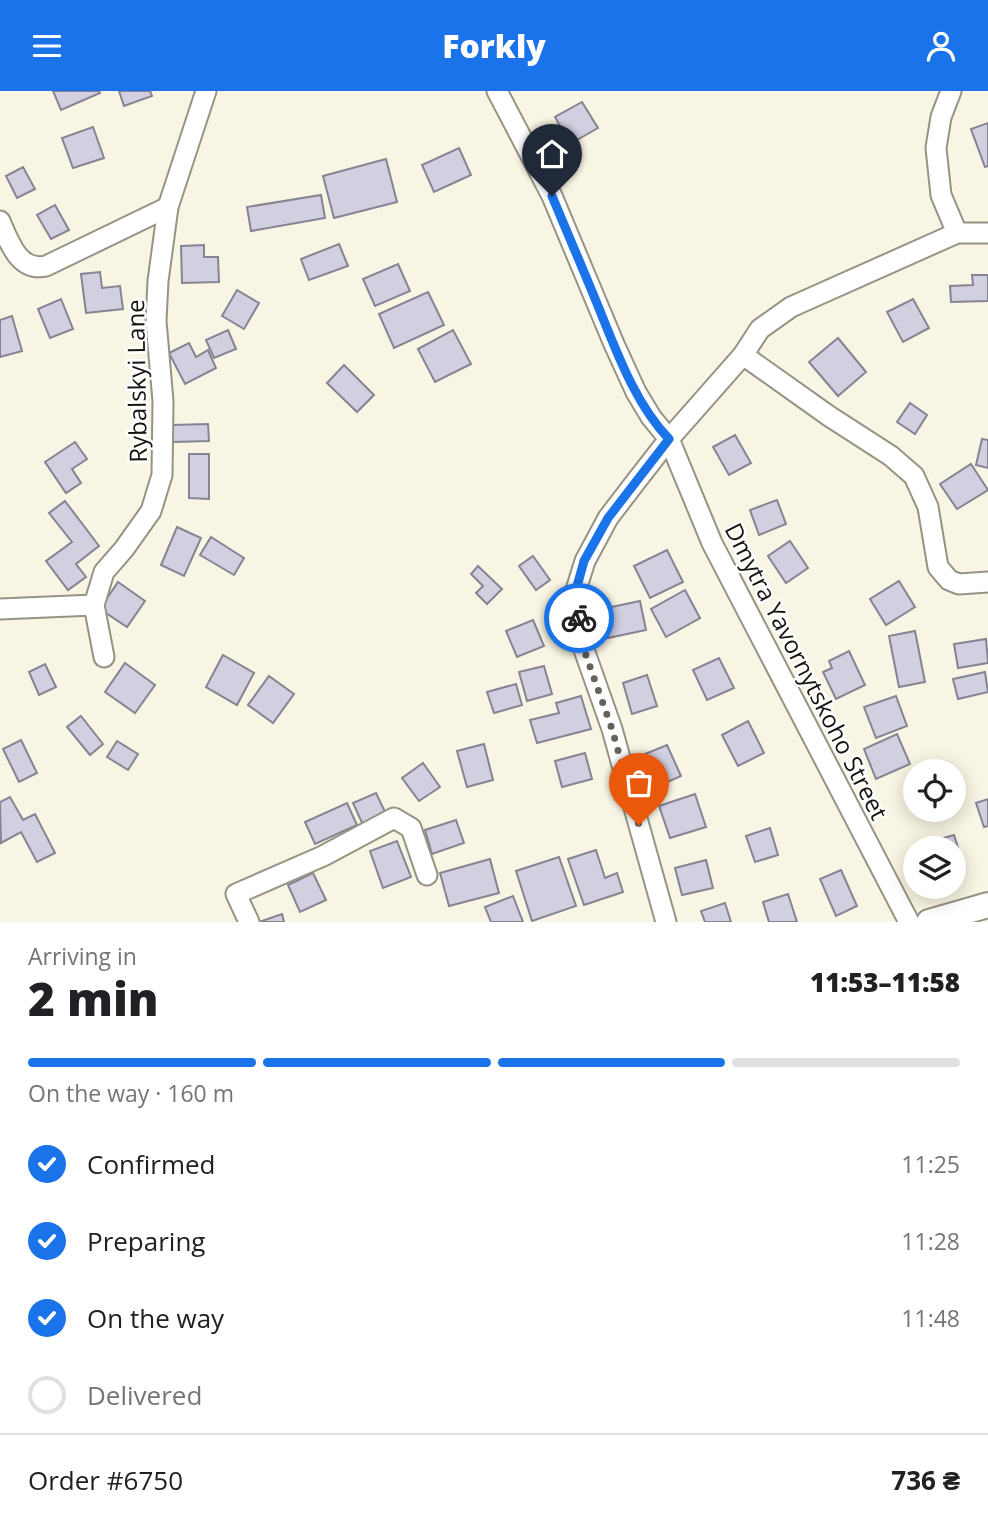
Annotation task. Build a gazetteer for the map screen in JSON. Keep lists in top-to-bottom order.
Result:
{
  "streets": {
    "street": ["Rybalskyi Lane", "Dmytra Yavornytskoho Street"]
  },
  "page": {
    "header": "Forkly",
    "heading": ["2 min", "Arriving in", "11:53–11:58"],
    "panel": ["Order #6750", "736 ₴"],
    "bar": "On the way · 160 m",
    "list": [
      ["Confirmed", "11:25"],
      ["Preparing", "11:28"],
      ["On the way", "11:48"],
      "Delivered"
    ]
  }
}
